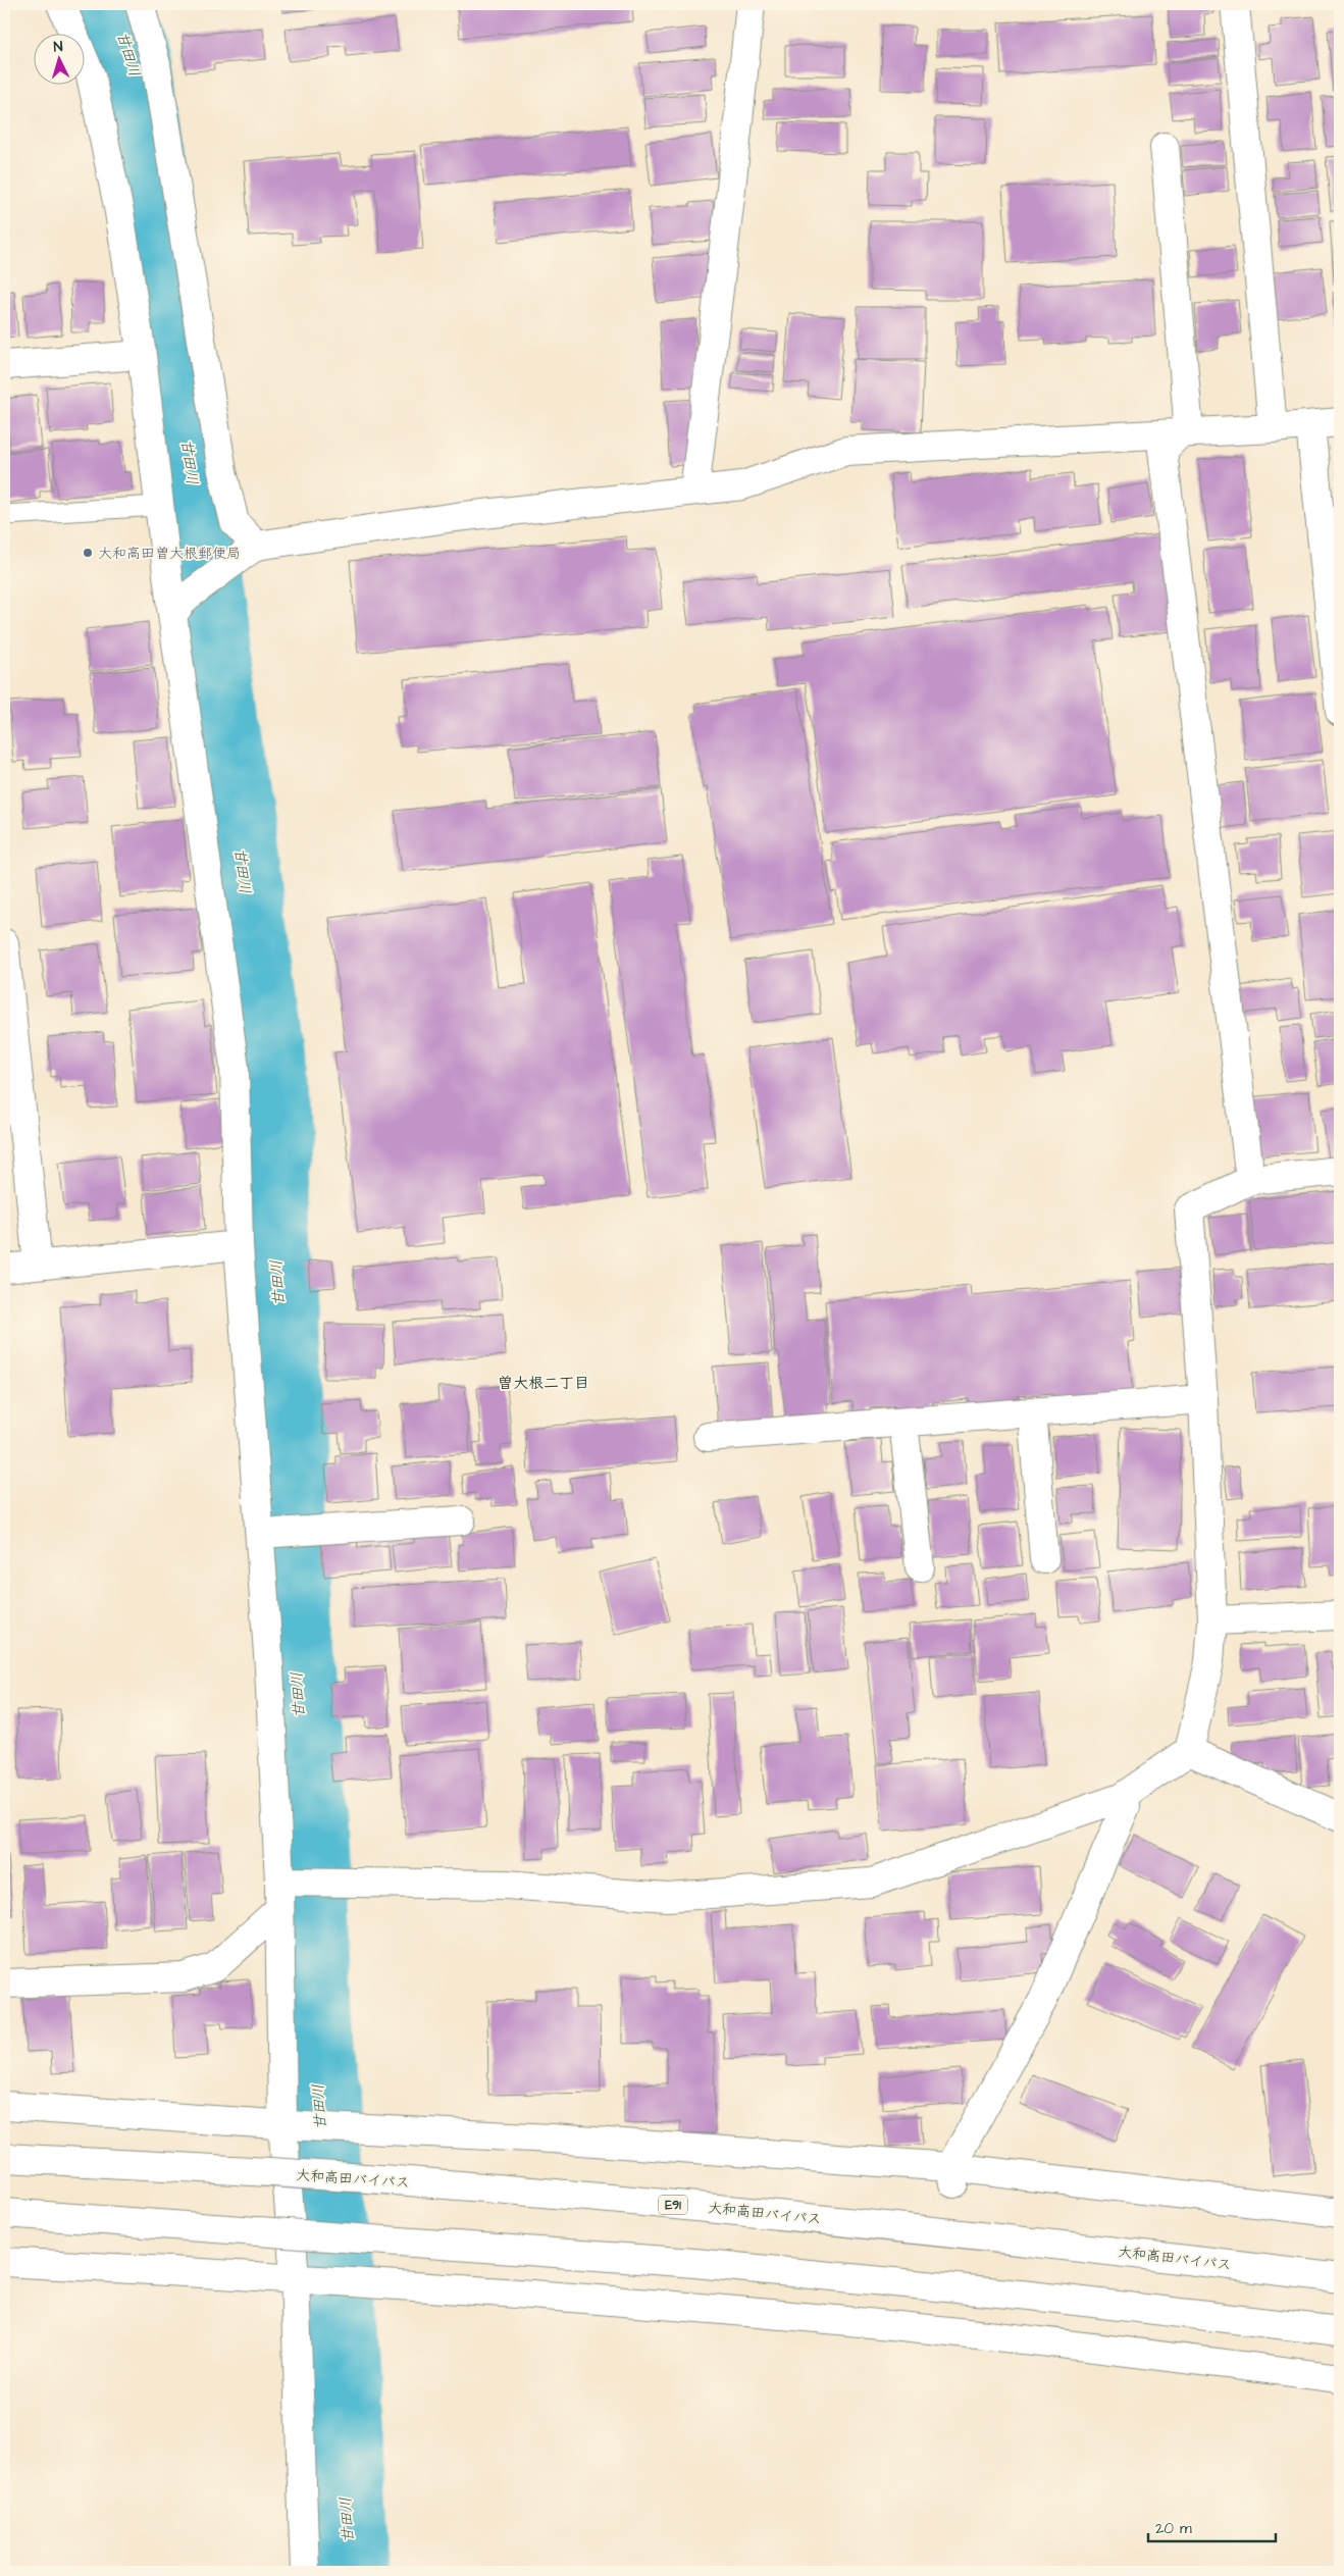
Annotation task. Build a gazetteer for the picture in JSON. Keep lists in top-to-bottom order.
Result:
{
  "streets": {
    "main road": ["大和高田バイパス", "E91"]
  },
  "districts": ["曽大根二丁目"],
  "water": ["甘田川"],
  "places": ["大和高田曽大根郵便局"],
  "scale_bar": "20 m",
  "north": "top"
}
